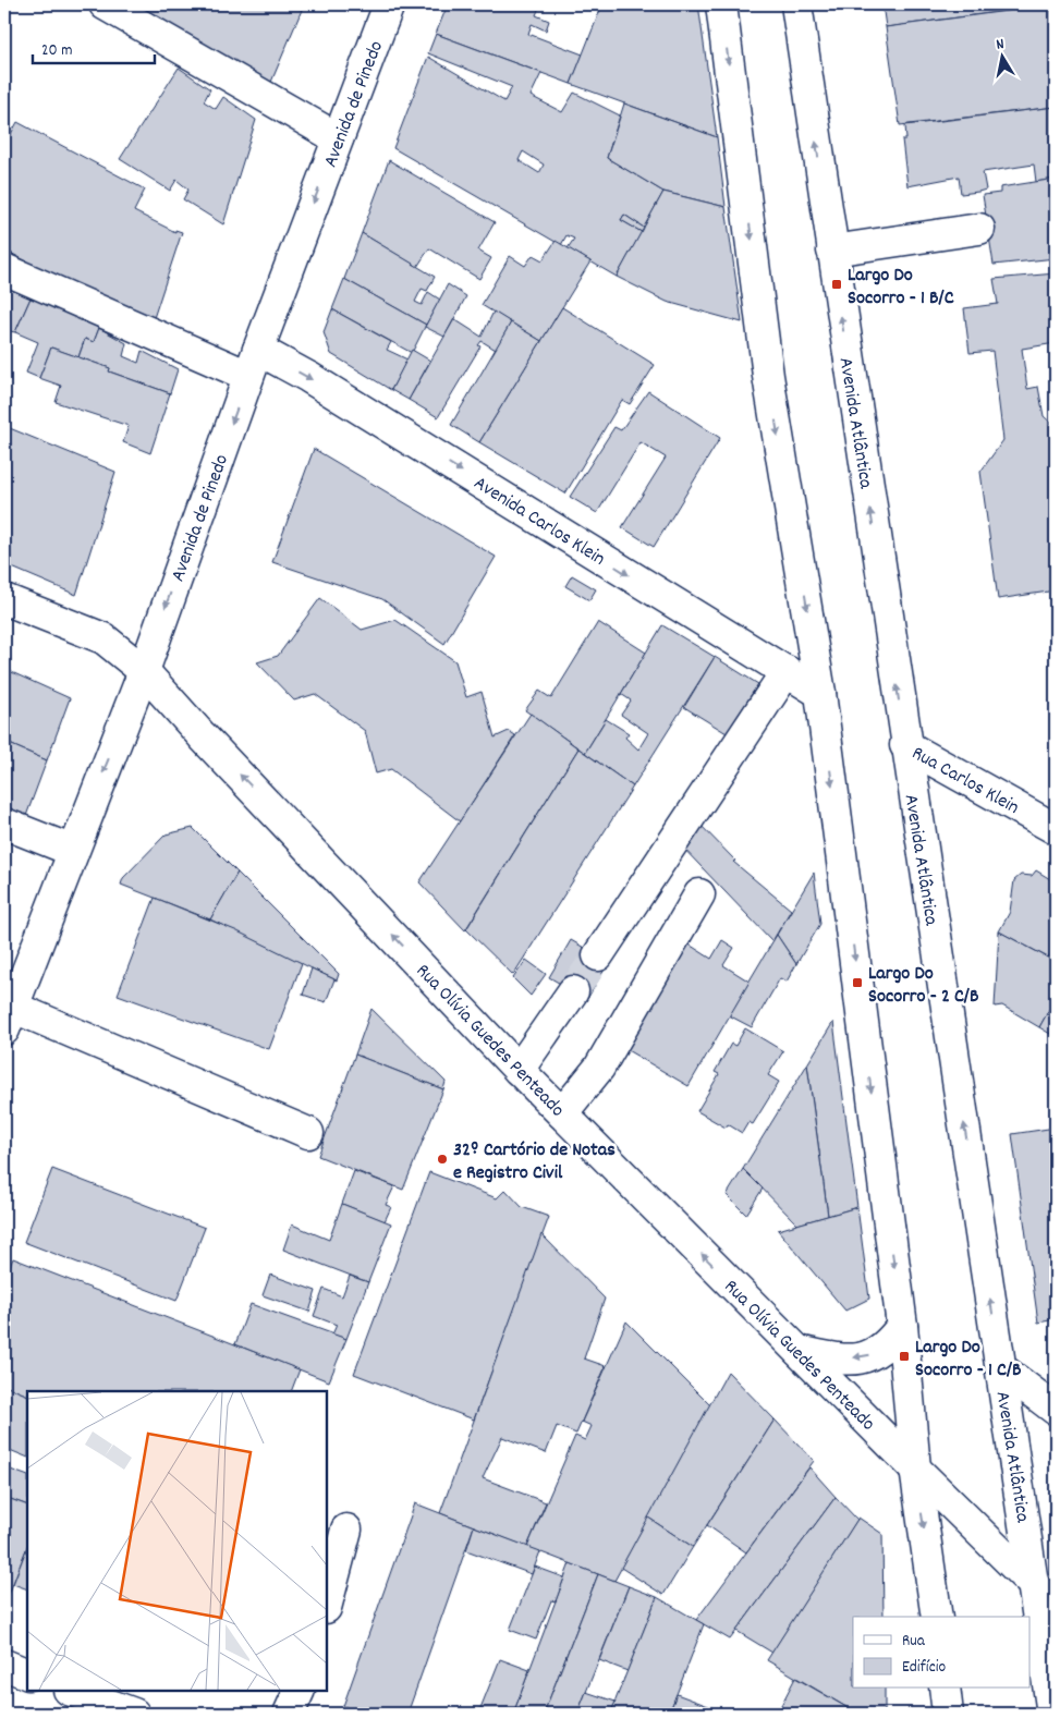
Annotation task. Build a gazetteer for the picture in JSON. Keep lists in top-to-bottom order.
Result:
{
  "streets": {
    "main road": [
      "Avenida de Pinedo",
      "Avenida Atlântica",
      "Avenida Carlos Klein",
      "Rua Carlos Klein",
      "Rua Olívia Guedes Penteado"
    ]
  },
  "crossings": [
    ["Avenida de Pinedo", "Avenida Carlos Klein"],
    ["Avenida de Pinedo", "Rua Olívia Guedes Penteado"],
    ["Avenida Atlântica", "Rua Carlos Klein"],
    ["Avenida Atlântica", "Rua Olívia Guedes Penteado"]
  ],
  "one_way": ["Avenida de Pinedo", "Avenida Carlos Klein", "Rua Olívia Guedes Penteado"],
  "places": {
    "transit": ["Largo Do Socorro - 1 B/C", "Largo Do Socorro - 2 C/B", "Largo Do Socorro - 1 C/B"],
    "other": ["32º Cartório de Notas e Registro Civil"]
  },
  "legend": ["Rua", "Edifício"],
  "scale_bar": "20 m",
  "north": "top"
}
